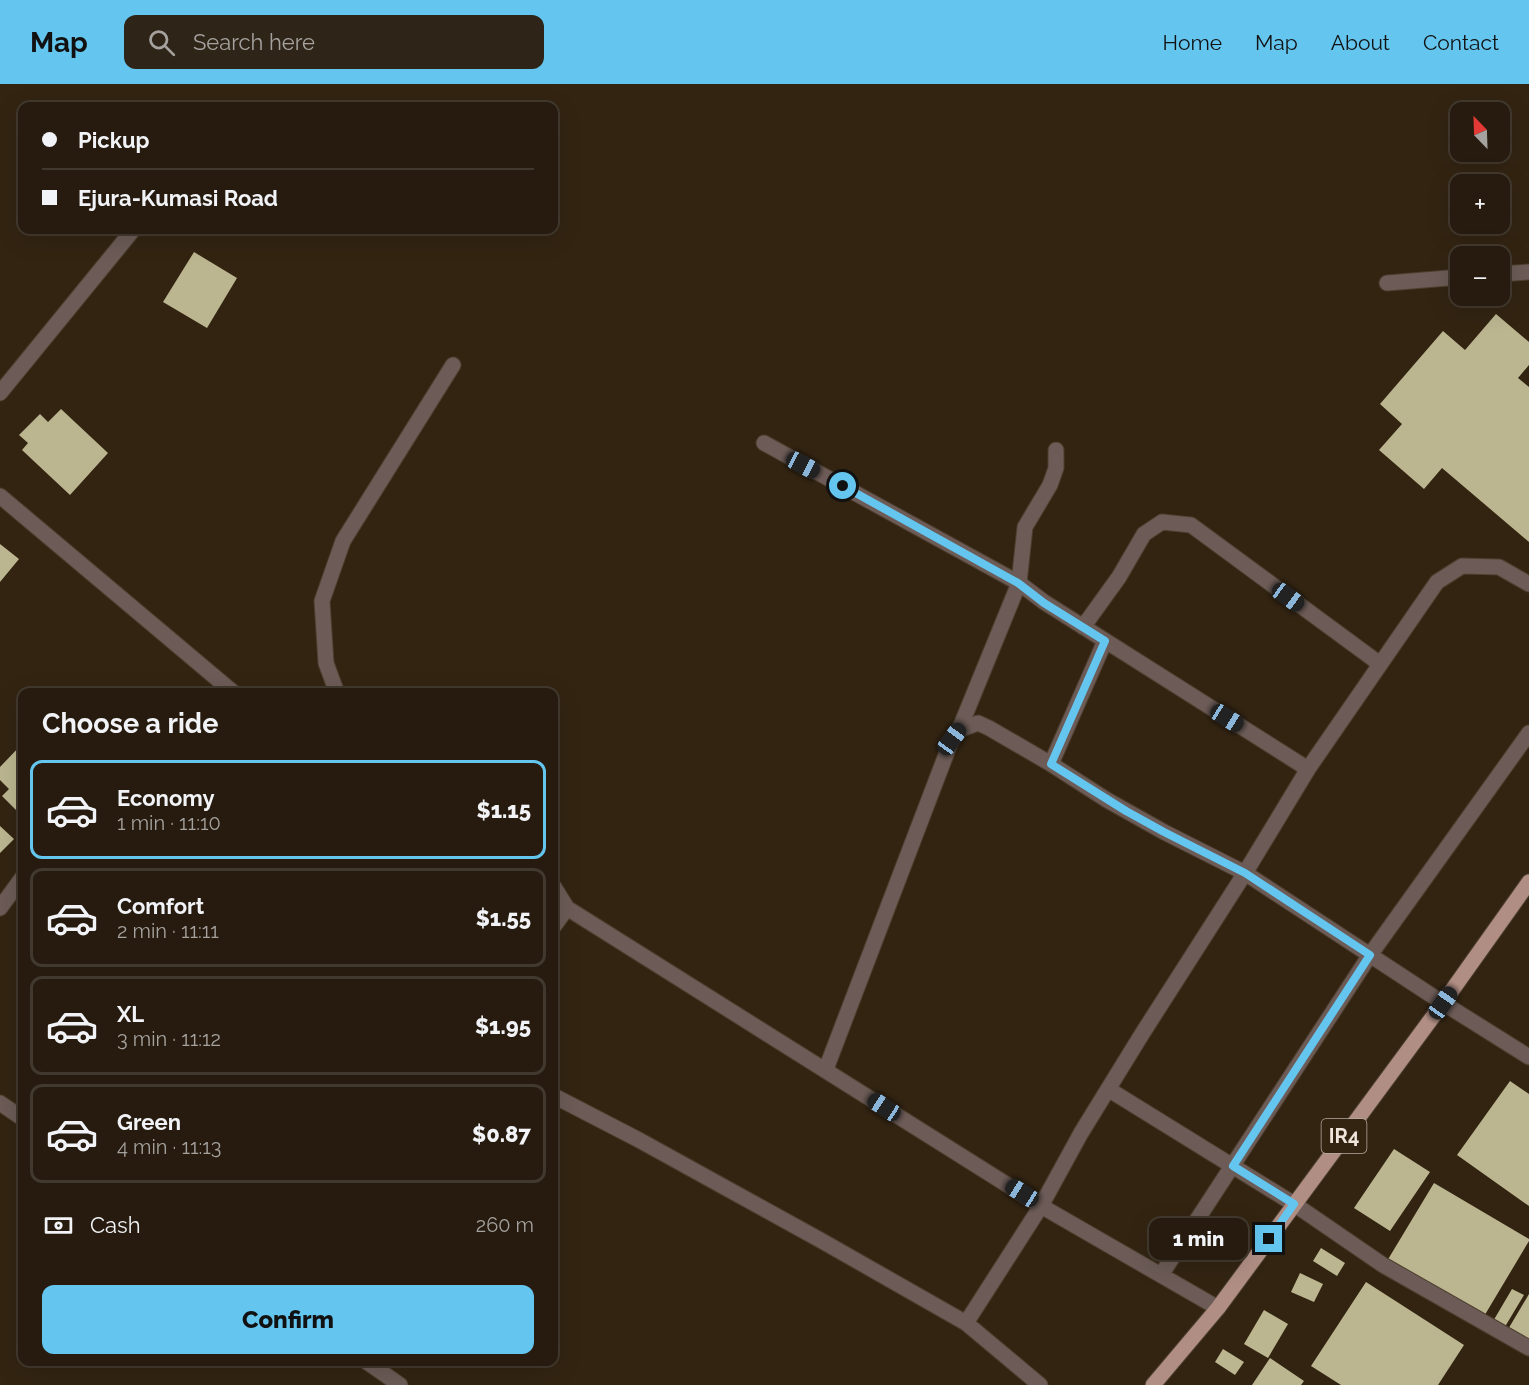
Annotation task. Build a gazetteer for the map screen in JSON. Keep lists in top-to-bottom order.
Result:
{
  "streets": {
    "main road": ["IR4"]
  },
  "north": "top left",
  "page": {
    "header": "Map",
    "search": "Search here",
    "nav": [
      "Home",
      "Map",
      "About",
      "Contact"
    ],
    "map_buttons": ["+", "−"],
    "banner": ["Pickup", "Ejura-Kumasi Road"],
    "heading": "Choose a ride",
    "list": [
      {
        "name": "Economy",
        "note": "1 min · 11:10",
        "value": "$1.15"
      },
      {
        "name": "Comfort",
        "note": "2 min · 11:11",
        "value": "$1.55"
      },
      {
        "name": "XL",
        "note": "3 min · 11:12",
        "value": "$1.95"
      },
      {
        "name": "Green",
        "note": "4 min · 11:13",
        "value": "$0.87"
      }
    ],
    "pay": ["Cash", "260 m"],
    "bubble": "1 min",
    "buttons": "Confirm"
  }
}
